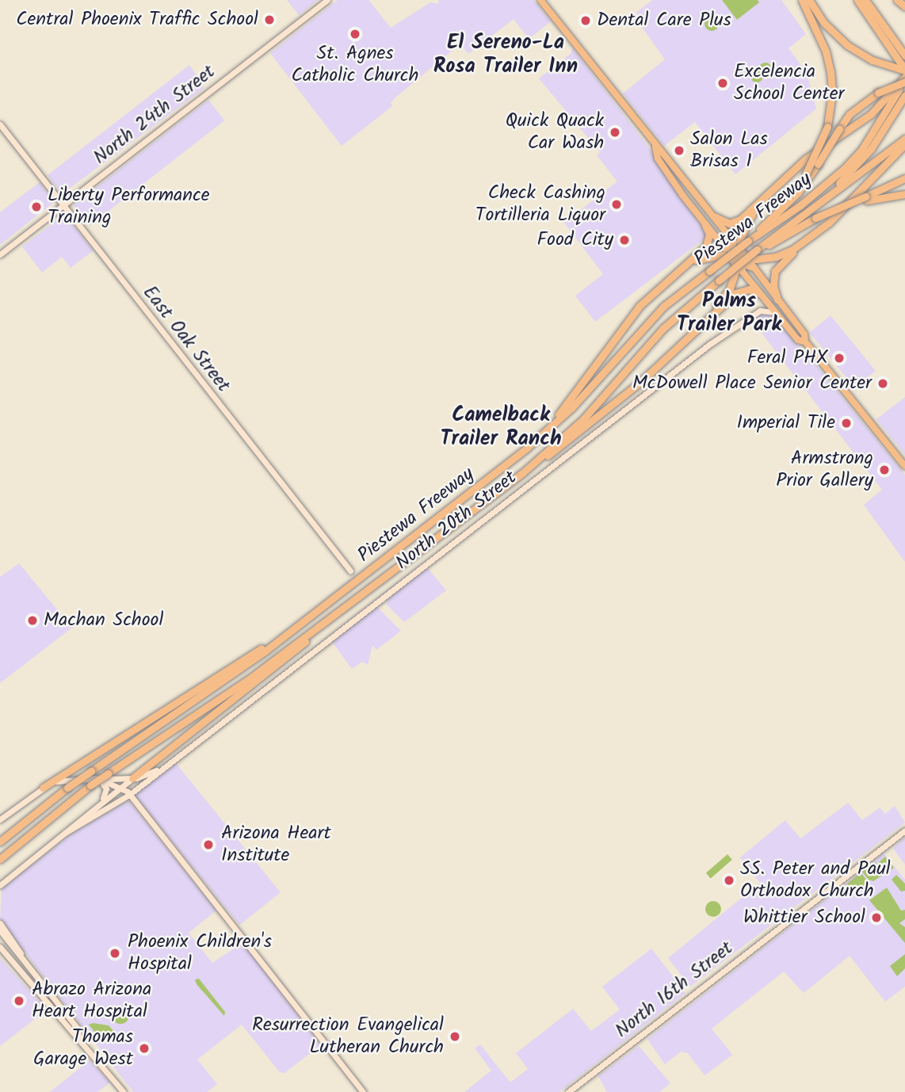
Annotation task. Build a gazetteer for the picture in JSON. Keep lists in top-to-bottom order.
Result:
{
  "streets": {
    "highway": ["Piestewa Freeway"],
    "street": [
      "North 24th Street",
      "East Oak Street",
      "North 20th Street",
      "North 16th Street"
    ]
  },
  "crossings": [
    ["North 24th Street", "East Oak Street"]
  ],
  "districts": ["El Sereno-La Rosa Trailer Inn", "Palms Trailer Park", "Camelback Trailer Ranch"],
  "places": [
    "Central Phoenix Traffic School",
    "Dental Care Plus",
    "St. Agnes Catholic Church",
    "Excelencia School Center",
    "Quick Quack Car Wash",
    "Salon Las Brisas 1",
    "Check Cashing Tortilleria Liquor",
    "Liberty Performance Training",
    "Food City",
    "Feral PHX",
    "McDowell Place Senior Center",
    "Imperial Tile",
    "Armstrong Prior Gallery",
    "Machan School",
    "Arizona Heart Institute",
    "SS. Peter and Paul Orthodox Church",
    "Whittier School",
    "Phoenix Children's Hospital",
    "Abrazo Arizona Heart Hospital",
    "Resurrection Evangelical Lutheran Church",
    "Thomas Garage West"
  ]
}
